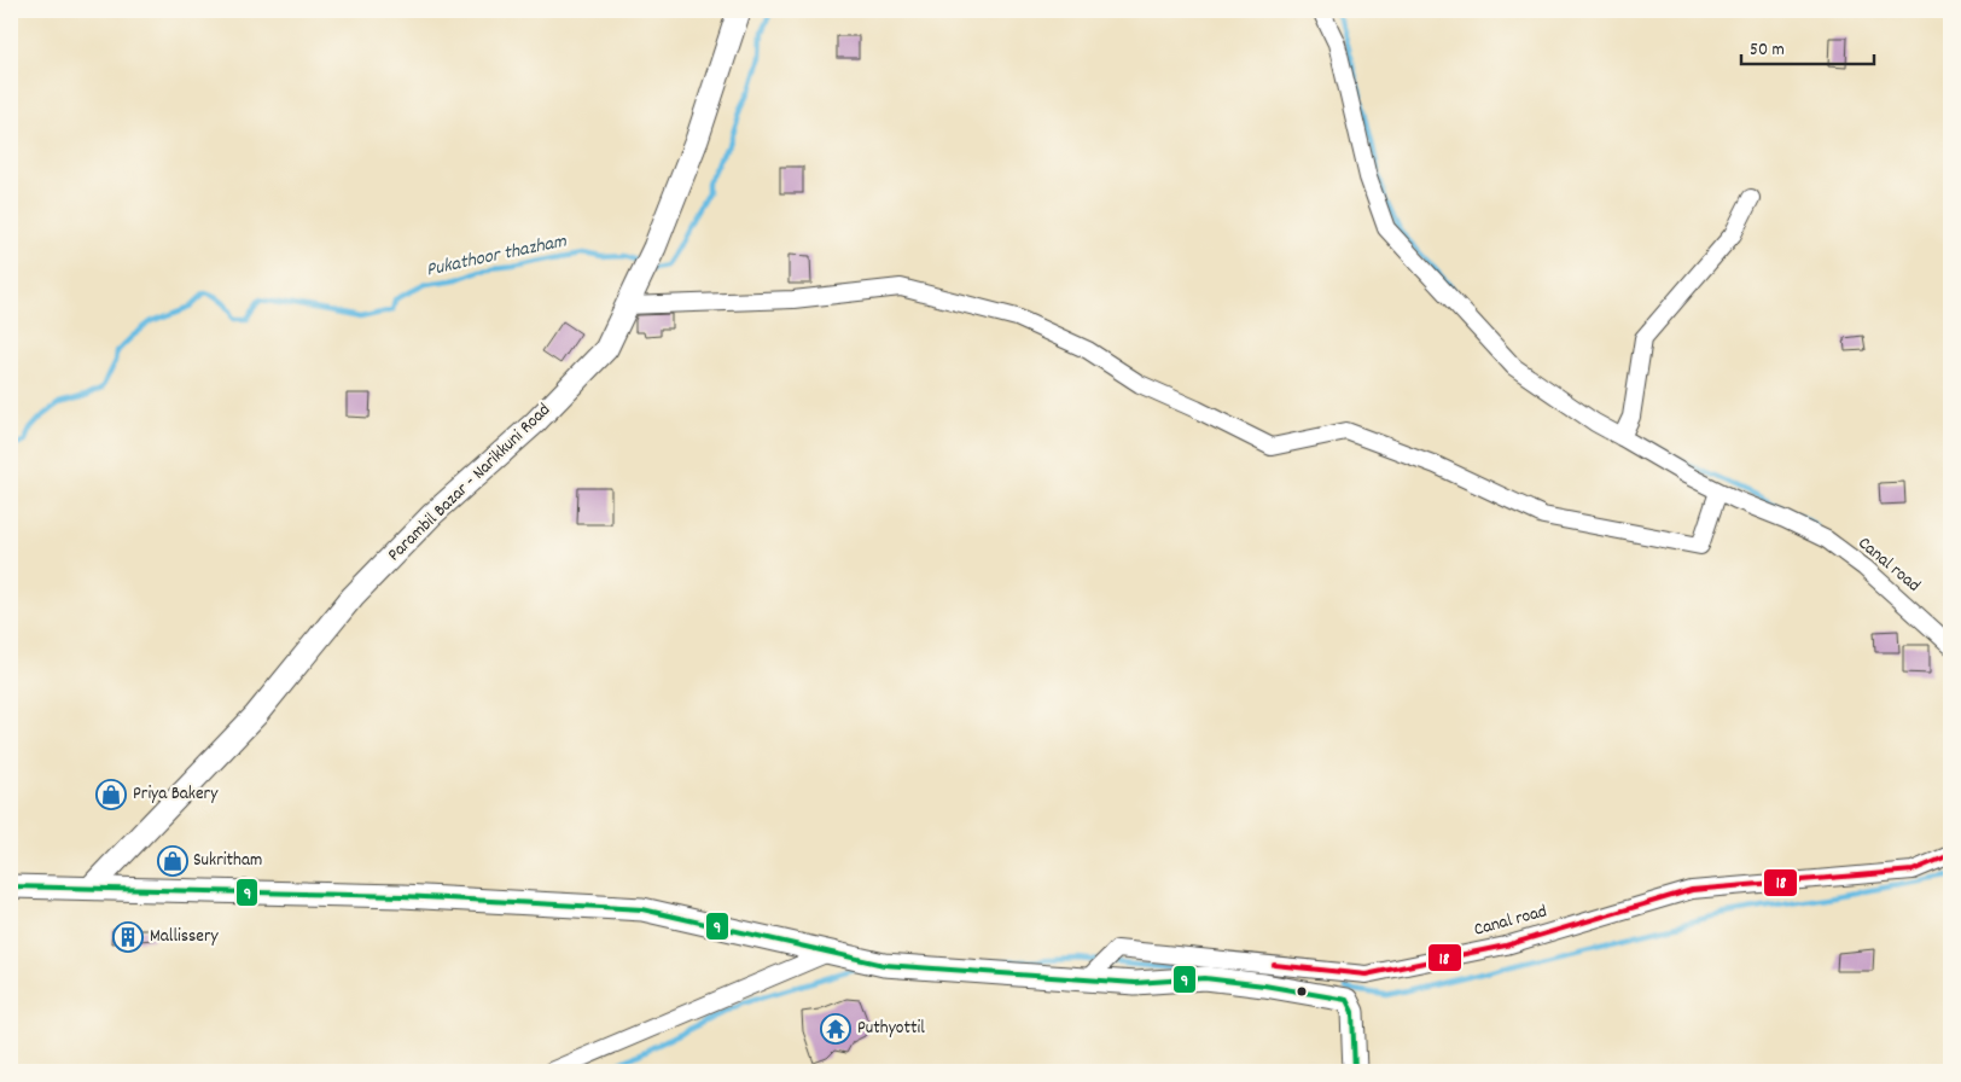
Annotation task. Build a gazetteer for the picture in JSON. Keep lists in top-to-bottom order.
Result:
{
  "streets": {
    "main road": ["Parambil Bazar - Narikkuni Road"],
    "street": ["Canal road"]
  },
  "water": ["Pukathoor thazham"],
  "places": {
    "shop": ["Priya Bakery", "Sukritham"],
    "building": ["Mallissery"],
    "temple": ["Puthyottil"]
  },
  "lines": ["transit line 18", "transit line 9"],
  "scale_bar": "50 m"
}
